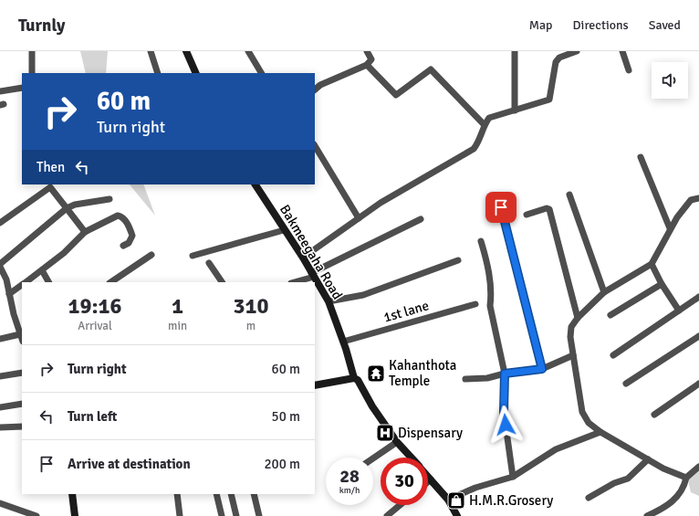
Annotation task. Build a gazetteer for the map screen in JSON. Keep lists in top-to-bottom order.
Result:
{
  "streets": {
    "street": ["Bakmeegaha Road", "1st lane"]
  },
  "crossings": [
    ["Bakmeegaha Road", "1st lane"]
  ],
  "places": {
    "temple": ["Kahanthota Temple"],
    "hospital": ["Dispensary"],
    "shop": ["H.M.R.Grosery"]
  },
  "page": {
    "header": "Turnly",
    "nav": ["Map", "Directions", "Saved"],
    "turn": ["60 m", "Turn right"],
    "then": "Then",
    "eta": [
      "19:16",
      "Arrival",
      "1",
      "min",
      "310",
      "m"
    ],
    "list": [
      {
        "name": "Turn right",
        "value": "60 m"
      },
      {
        "name": "Turn left",
        "value": "50 m"
      },
      {
        "name": "Arrive at destination",
        "value": "200 m"
      }
    ],
    "speed": "28 km/h",
    "limit": "30"
  }
}
